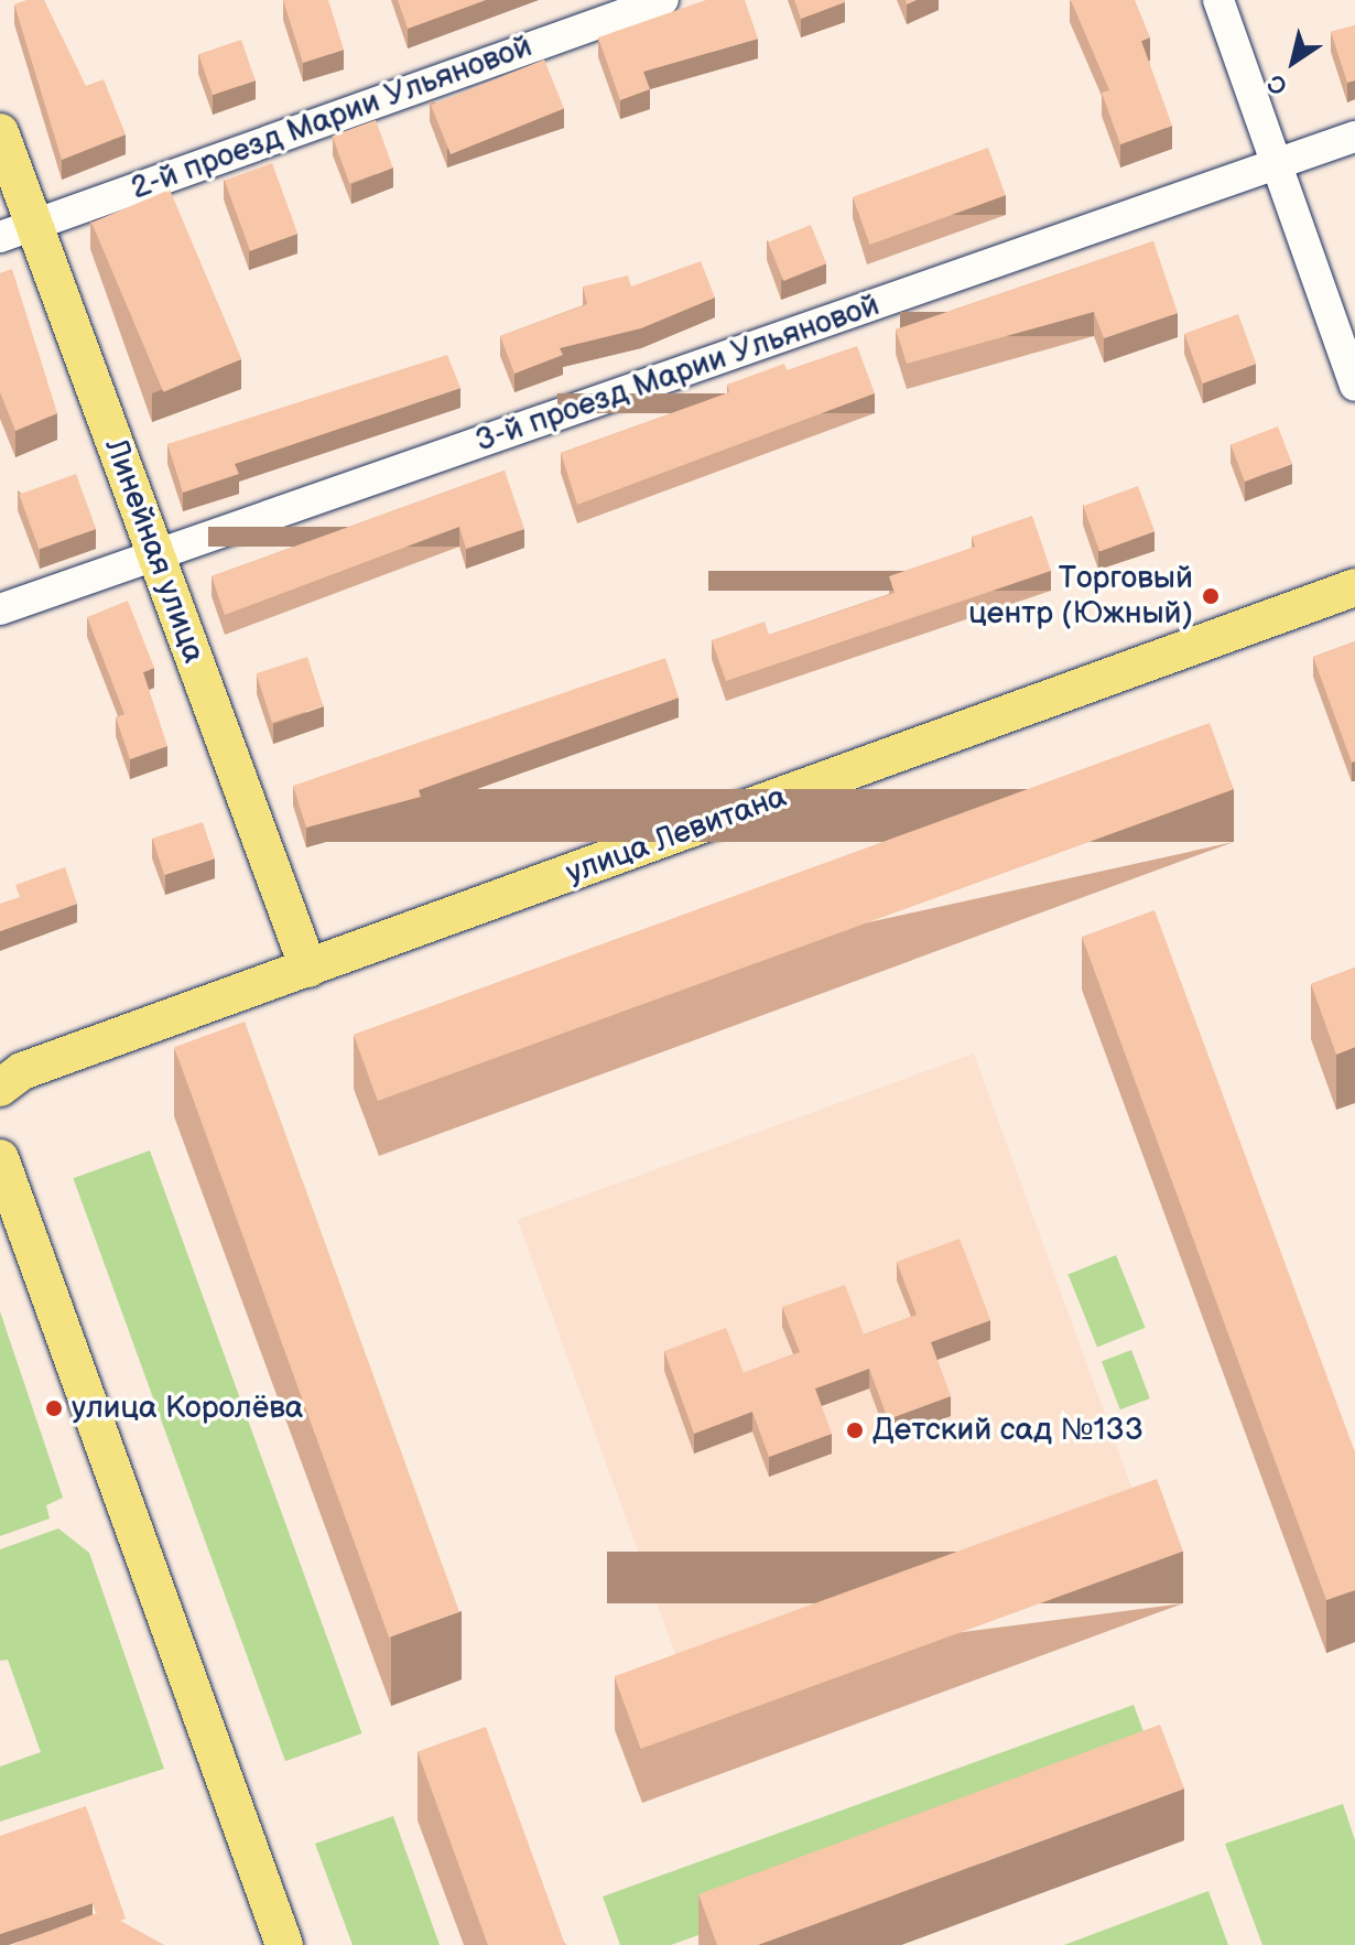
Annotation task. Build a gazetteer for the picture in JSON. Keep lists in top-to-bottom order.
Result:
{
  "streets": {
    "main road": ["Линейная улица", "улица Левитана"],
    "street": ["2-й проезд Марии Ульяновой", "3-й проезд Марии Ульяновой"]
  },
  "crossings": [
    ["2-й проезд Марии Ульяновой", "Линейная улица"],
    ["3-й проезд Марии Ульяновой", "Линейная улица"],
    ["Линейная улица", "улица Левитана"]
  ],
  "places": ["Торговый центр (Южный)", "улица Королёва", "Детский сад №133"],
  "north": "bottom left"
}
